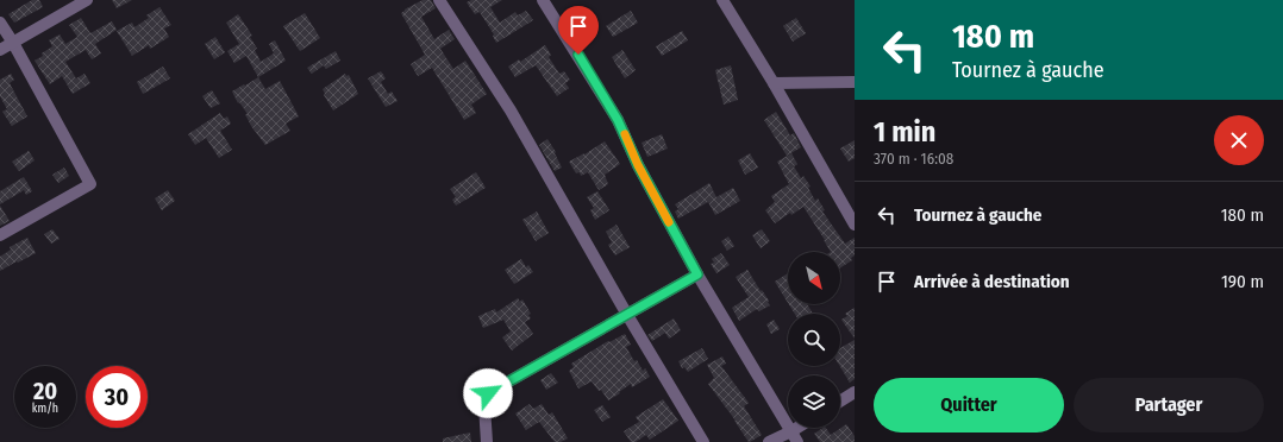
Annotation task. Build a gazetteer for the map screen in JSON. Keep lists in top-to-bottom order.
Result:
{
  "north": "bottom right",
  "page": {
    "turn": ["180 m", "Tournez à gauche"],
    "heading": ["1 min", "370 m · 16:08"],
    "list": [
      {
        "name": "Tournez à gauche",
        "value": "180 m"
      },
      {
        "name": "Arrivée à destination",
        "value": "190 m"
      }
    ],
    "speed": "20 km/h",
    "limit": "30",
    "buttons": ["Quitter", "Partager"]
  }
}
